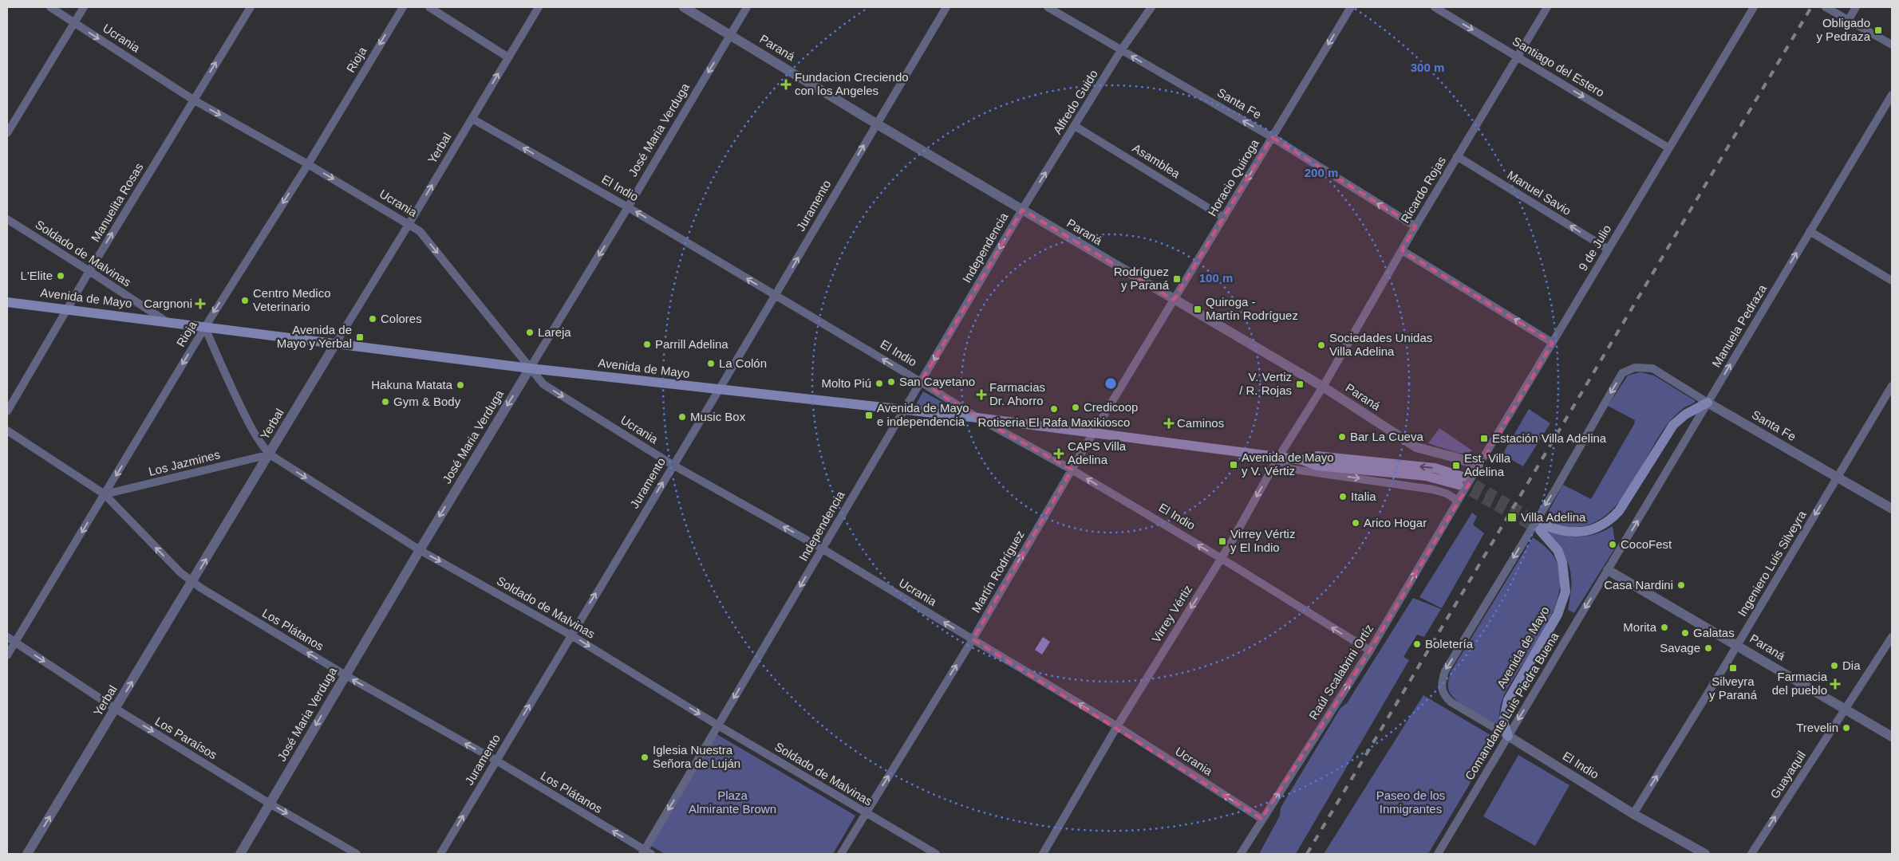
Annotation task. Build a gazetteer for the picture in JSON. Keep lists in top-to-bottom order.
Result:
{
  "streets": {
    "main road": ["Avenida de Mayo"],
    "street": [
      "Ucrania",
      "Paraná",
      "Rioja",
      "Santiago del Estero",
      "Alfredo Guido",
      "Santa Fe",
      "José Maria Verduga",
      "Yerbal",
      "Asamblea",
      "Horacio Quiroga",
      "El Indio",
      "Ricardo Rojas",
      "Manuel Savio",
      "Manuelita Rosas",
      "Juramento",
      "Independencia",
      "9 de Julio",
      "Soldado de Malvinas",
      "Manuela Pedraza",
      "Los Jazmines",
      "Ingeniero Luis Silveyra",
      "Martín Rodríguez",
      "Virrey Vértiz",
      "Los Plátanos",
      "Raúl Scalabrini Ortíz",
      "Comandante Luis Piedra Buena",
      "Los Paraísos",
      "Guayaquil"
    ]
  },
  "crossings": [
    ["Ucrania", "Rioja"],
    ["Ucrania", "José Maria Verduga"],
    ["Ucrania", "Yerbal"],
    ["Ucrania", "Manuelita Rosas"],
    ["Ucrania", "Juramento"],
    ["Ucrania", "Independencia"],
    ["Ucrania", "Avenida de Mayo"],
    ["Ucrania", "Martín Rodríguez"],
    ["Ucrania", "Virrey Vértiz"],
    ["Ucrania", "Raúl Scalabrini Ortíz"],
    ["Paraná", "Alfredo Guido"],
    ["Paraná", "José Maria Verduga"],
    ["Paraná", "Horacio Quiroga"],
    ["Paraná", "Ricardo Rojas"],
    ["Paraná", "Juramento"],
    ["Paraná", "Independencia"],
    ["Paraná", "9 de Julio"],
    ["Paraná", "Manuela Pedraza"],
    ["Paraná", "Ingeniero Luis Silveyra"],
    ["Paraná", "Martín Rodríguez"],
    ["Paraná", "Virrey Vértiz"],
    ["Paraná", "Comandante Luis Piedra Buena"],
    ["Paraná", "Guayaquil"],
    ["Rioja", "Soldado de Malvinas"],
    ["Rioja", "Avenida de Mayo"],
    ["Rioja", "Los Jazmines"],
    ["Rioja", "Los Plátanos"],
    ["Rioja", "Los Paraísos"],
    ["Santiago del Estero", "Ricardo Rojas"],
    ["Santiago del Estero", "9 de Julio"],
    ["Alfredo Guido", "Santa Fe"],
    ["Alfredo Guido", "Asamblea"],
    ["Alfredo Guido", "Independencia"],
    ["Santa Fe", "Horacio Quiroga"],
    ["Santa Fe", "El Indio"],
    ["Santa Fe", "Ricardo Rojas"],
    ["Santa Fe", "Avenida de Mayo"],
    ["Santa Fe", "Manuela Pedraza"],
    ["Santa Fe", "Ingeniero Luis Silveyra"],
    ["José Maria Verduga", "El Indio"],
    ["José Maria Verduga", "Soldado de Malvinas"],
    ["José Maria Verduga", "Avenida de Mayo"],
    ["José Maria Verduga", "Los Plátanos"],
    ["José Maria Verduga", "Los Paraísos"],
    ["Yerbal", "El Indio"],
    ["Yerbal", "Soldado de Malvinas"],
    ["Yerbal", "Avenida de Mayo"],
    ["Yerbal", "Los Jazmines"],
    ["Yerbal", "Los Plátanos"],
    ["Yerbal", "Los Paraísos"],
    ["Asamblea", "Horacio Quiroga"],
    ["Horacio Quiroga", "Martín Rodríguez"],
    ["El Indio", "Juramento"],
    ["El Indio", "Independencia"],
    ["El Indio", "Avenida de Mayo"],
    ["El Indio", "Ingeniero Luis Silveyra"],
    ["El Indio", "Martín Rodríguez"],
    ["El Indio", "Virrey Vértiz"],
    ["El Indio", "Raúl Scalabrini Ortíz"],
    ["El Indio", "Comandante Luis Piedra Buena"],
    ["Ricardo Rojas", "Manuel Savio"],
    ["Ricardo Rojas", "Virrey Vértiz"],
    ["Manuel Savio", "9 de Julio"],
    ["Manuelita Rosas", "Soldado de Malvinas"],
    ["Manuelita Rosas", "Avenida de Mayo"],
    ["Juramento", "Soldado de Malvinas"],
    ["Juramento", "Avenida de Mayo"],
    ["Juramento", "Los Plátanos"],
    ["Independencia", "Soldado de Malvinas"],
    ["Independencia", "Avenida de Mayo"],
    ["Independencia", "Los Plátanos"],
    ["9 de Julio", "Avenida de Mayo"],
    ["9 de Julio", "Raúl Scalabrini Ortíz"],
    ["Soldado de Malvinas", "Avenida de Mayo"],
    ["Soldado de Malvinas", "Los Jazmines"],
    ["Soldado de Malvinas", "Martín Rodríguez"],
    ["Avenida de Mayo", "Manuela Pedraza"],
    ["Avenida de Mayo", "Martín Rodríguez"],
    ["Avenida de Mayo", "Virrey Vértiz"],
    ["Avenida de Mayo", "Raúl Scalabrini Ortíz"],
    ["Avenida de Mayo", "Comandante Luis Piedra Buena"],
    ["Manuela Pedraza", "Comandante Luis Piedra Buena"],
    ["Los Jazmines", "Los Plátanos"]
  ],
  "one_way": [
    "Rioja",
    "Santiago del Estero",
    "Alfredo Guido",
    "José Maria Verduga",
    "Yerbal",
    "Horacio Quiroga",
    "El Indio",
    "Manuel Savio",
    "Manuelita Rosas",
    "Juramento",
    "Independencia",
    "Soldado de Malvinas",
    "Manuela Pedraza",
    "Martín Rodríguez",
    "Virrey Vértiz",
    "Los Plátanos",
    "Raúl Scalabrini Ortíz",
    "Comandante Luis Piedra Buena",
    "Los Paraísos",
    "Guayaquil"
  ],
  "parks": ["Plaza Almirante Brown", "Paseo de los Inmigrantes"],
  "places": {
    "transit": [
      "Obligado y Pedraza",
      "Rodríguez y Paraná",
      "Quiroga - Martín Rodríguez",
      "Avenida de Mayo y Yerbal",
      "V. Vertiz / R. Rojas",
      "Avenida de Mayo e independencia",
      "Estación Villa Adelina",
      "Avenida de Mayo y V. Vértiz",
      "Est. Villa Adelina",
      "Villa Adelina",
      "Virrey Vértiz y El Indio",
      "Silveyra y Paraná"
    ],
    "health": [
      "Fundacion Creciendo con los Angeles",
      "Cargnoni",
      "Farmacias Dr. Ahorro",
      "Caminos",
      "CAPS Villa Adelina",
      "Farmacia del pueblo"
    ],
    "other": [
      "L'Elite",
      "Centro Medico Veterinario",
      "Colores",
      "Lareja",
      "Parrill Adelina",
      "Sociedades Unidas Villa Adelina",
      "La Colón",
      "San Cayetano",
      "Molto Piú",
      "Hakuna Matata",
      "Gym & Body",
      "Credicoop",
      "Rotiseria El Rafa Maxikiosco",
      "Music Box",
      "Bar La Cueva",
      "Italia",
      "Arico Hogar",
      "CocoFest",
      "Casa Nardini",
      "Morita",
      "Galatas",
      "Boletería",
      "Savage",
      "Dia",
      "Trevelin",
      "Iglesia Nuestra Señora de Luján"
    ]
  },
  "rings": ["300 m", "200 m", "100 m"]
}
